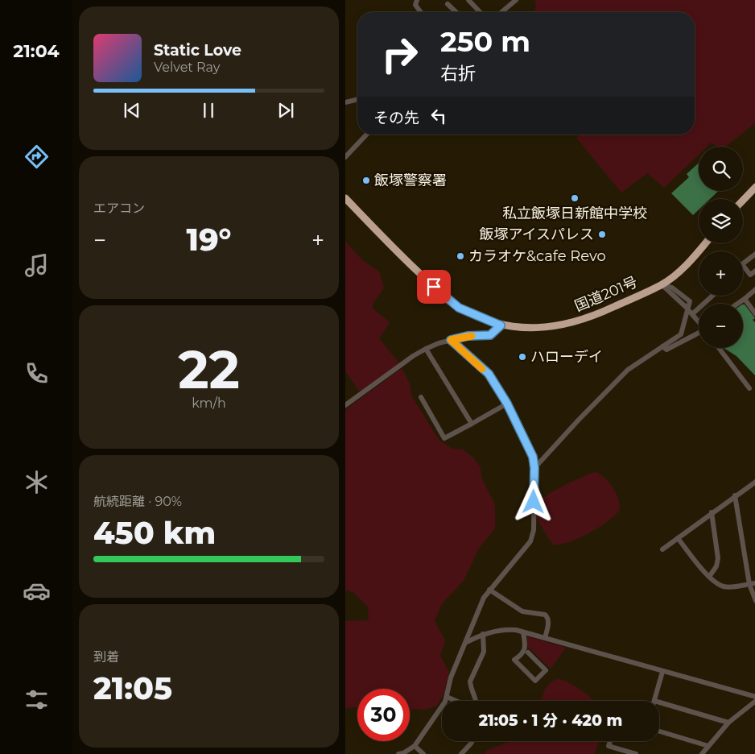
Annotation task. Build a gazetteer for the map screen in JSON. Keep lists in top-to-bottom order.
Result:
{
  "streets": {
    "highway": ["国道201号"]
  },
  "places": [
    "飯塚警察署",
    "私立飯塚日新館中学校",
    "飯塚アイスパレス",
    "カラオケ&cafe Revo",
    "ハローデイ"
  ],
  "page": {
    "tabs": "21:04",
    "turn": ["250 m", "右折"],
    "song": ["Static Love", "Velvet Ray"],
    "then": "その先",
    "map_buttons": ["+", "−"],
    "tile": [
      "エアコン",
      ["22", "km/h"],
      ["航続距離 · 90%", "450 km"],
      ["到着", "21:05"]
    ],
    "heat": ["−", "19°", "+"],
    "limit": "30",
    "trip": "21:05 · 1 分 · 420 m"
  }
}
